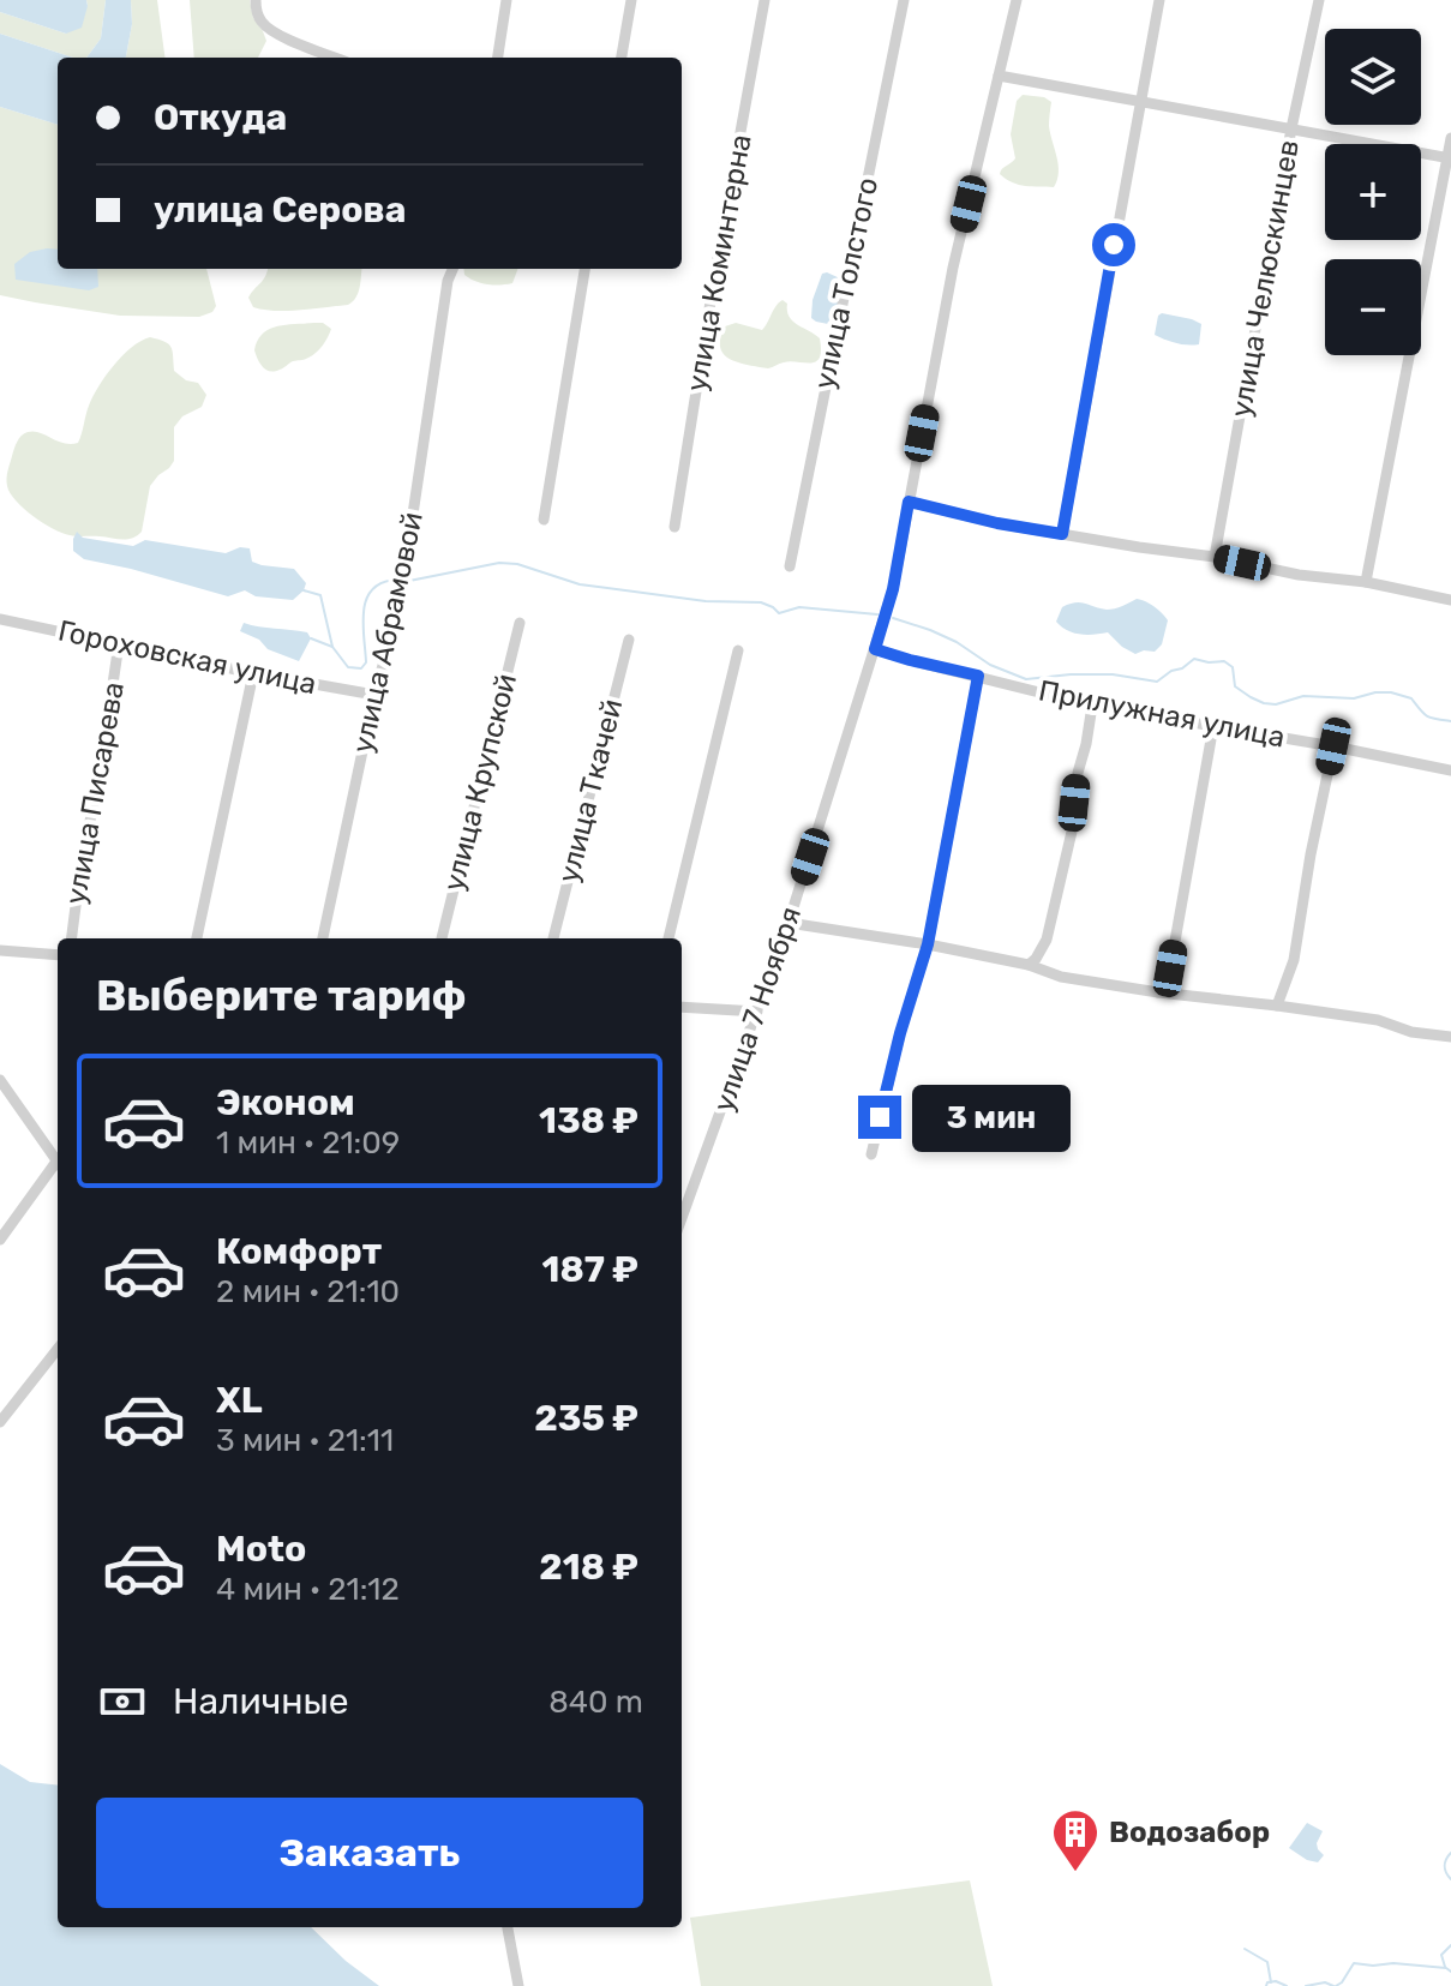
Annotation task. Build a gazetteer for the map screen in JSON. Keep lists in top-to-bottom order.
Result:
{
  "streets": {
    "street": [
      "улица Коминтерна",
      "улица Челюскинцев",
      "улица Толстого",
      "улица Абрамовой",
      "Гороховская улица",
      "Прилужная улица",
      "улица Крупской",
      "улица Ткачей",
      "улица Писарева",
      "улица 7 Ноября"
    ]
  },
  "crossings": [
    ["улица Абрамовой", "Гороховская улица"],
    ["Гороховская улица", "улица Писарева"],
    ["Прилужная улица", "улица 7 Ноября"]
  ],
  "places": {
    "building": ["Водозабор"]
  },
  "page": {
    "map_buttons": ["+", "−"],
    "banner": ["Откуда", "улица Серова"],
    "heading": "Выберите тариф",
    "list": [
      {
        "name": "Эконом",
        "note": "1 мин · 21:09",
        "value": "138 ₽"
      },
      {
        "name": "Комфорт",
        "note": "2 мин · 21:10",
        "value": "187 ₽"
      },
      {
        "name": "XL",
        "note": "3 мин · 21:11",
        "value": "235 ₽"
      },
      {
        "name": "Moto",
        "note": "4 мин · 21:12",
        "value": "218 ₽"
      }
    ],
    "bubble": "3 мин",
    "pay": ["Наличные", "840 m"],
    "buttons": "Заказать"
  }
}
